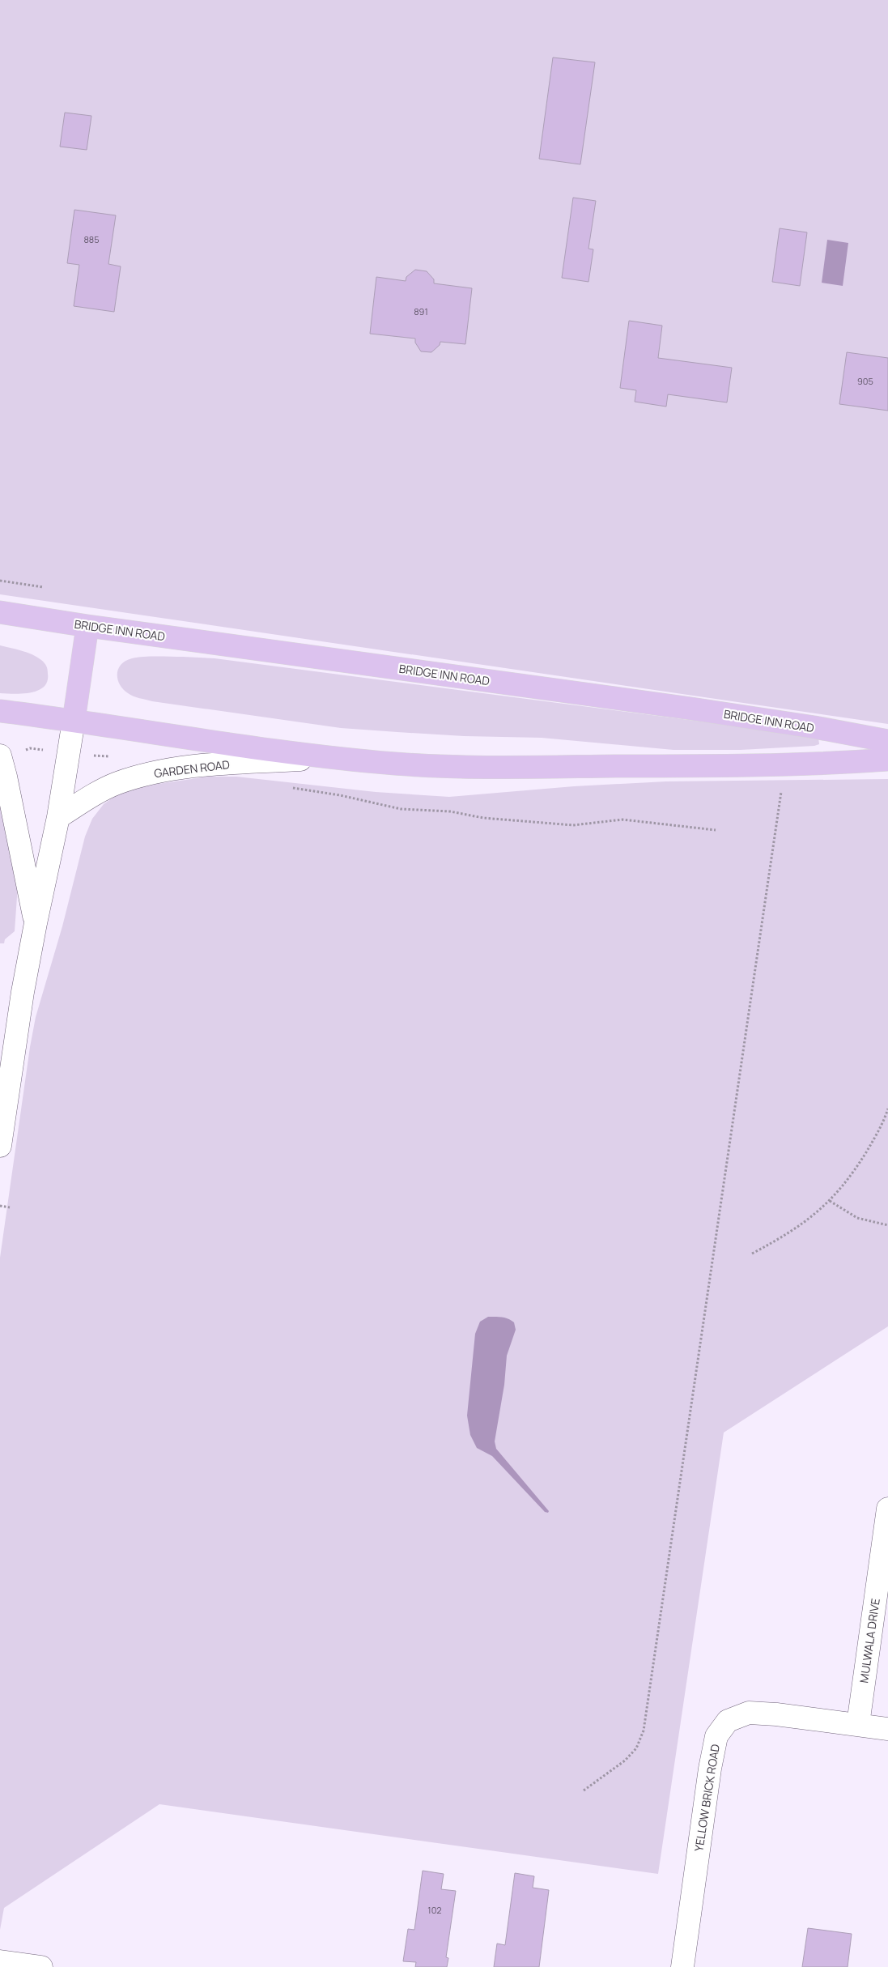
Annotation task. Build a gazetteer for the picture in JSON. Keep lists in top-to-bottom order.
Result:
{
  "streets": {
    "main road": ["BRIDGE INN ROAD"],
    "street": ["GARDEN ROAD", "MULWALA DRIVE", "YELLOW BRICK ROAD"]
  },
  "crossings": [
    ["MULWALA DRIVE", "YELLOW BRICK ROAD"]
  ],
  "house_numbers": [
    "885",
    "891",
    "905",
    "102"
  ]
}
